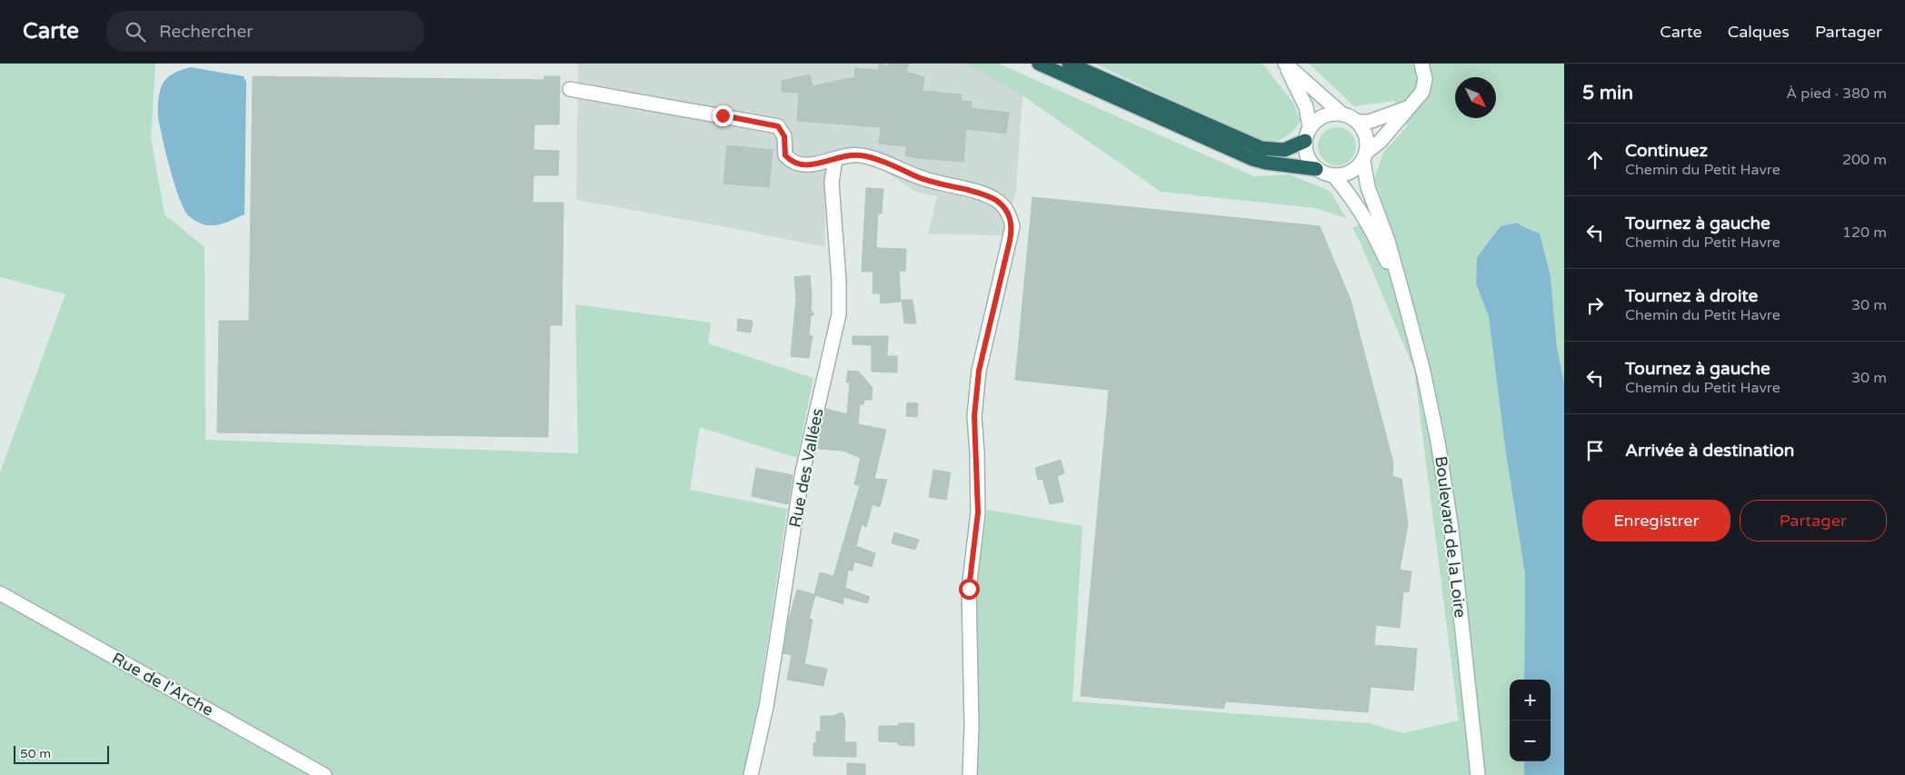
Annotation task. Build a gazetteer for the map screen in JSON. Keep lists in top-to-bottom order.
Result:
{
  "streets": {
    "street": ["Rue des Vallées", "Boulevard de la Loire", "Rue de l'Arche"]
  },
  "scale_bar": "50 m",
  "north": "bottom right",
  "page": {
    "header": "Carte",
    "search": "Rechercher",
    "nav": ["Carte", "Calques", "Partager"],
    "heading": ["5 min", "À pied · 380 m"],
    "list": [
      ["Continuez", "Chemin du Petit Havre", "200 m"],
      ["Tournez à gauche", "Chemin du Petit Havre", "120 m"],
      ["Tournez à droite", "Chemin du Petit Havre", "30 m"],
      ["Tournez à gauche", "Chemin du Petit Havre", "30 m"],
      "Arrivée à destination"
    ],
    "buttons": ["Enregistrer", "Partager"],
    "map_buttons": ["+", "−"],
    "scale": "50 m"
  }
}
